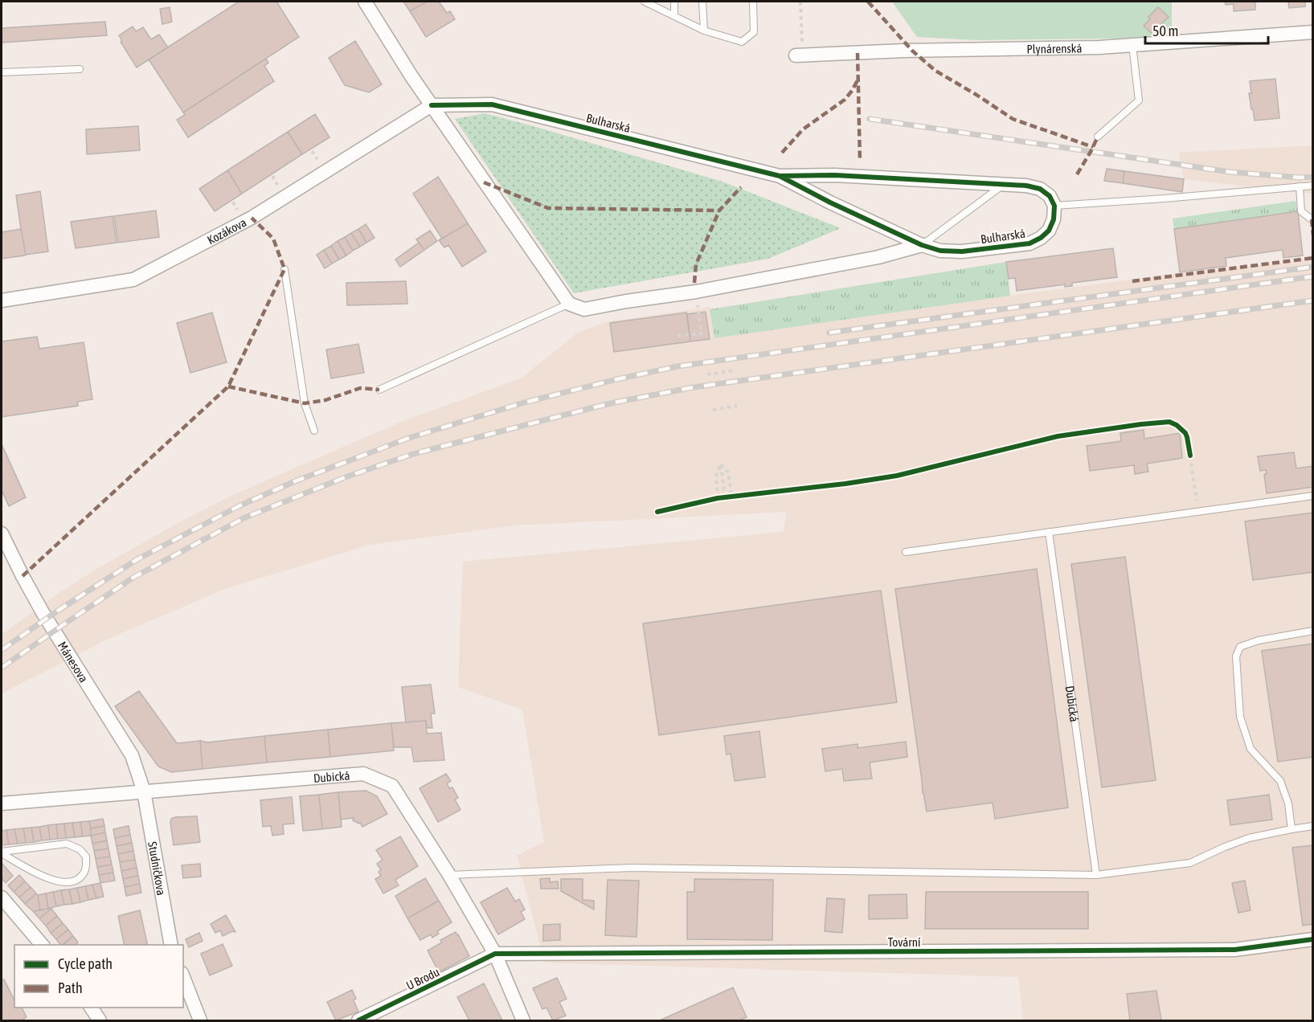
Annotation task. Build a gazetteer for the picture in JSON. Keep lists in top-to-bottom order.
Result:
{
  "streets": {
    "street": [
      "Plynárenská",
      "Bulharská",
      "Kozákova",
      "Mánesova",
      "Dubická",
      "Studničkova",
      "Tovární",
      "U Brodu"
    ]
  },
  "crossings": [
    ["Bulharská", "Kozákova"],
    ["Mánesova", "Dubická"],
    ["Mánesova", "Studničkova"],
    ["Dubická", "Studničkova"],
    ["Dubická", "Tovární"],
    ["Dubická", "U Brodu"],
    ["Tovární", "U Brodu"]
  ],
  "legend": ["Cycle path", "Path"],
  "scale_bar": "50 m"
}
